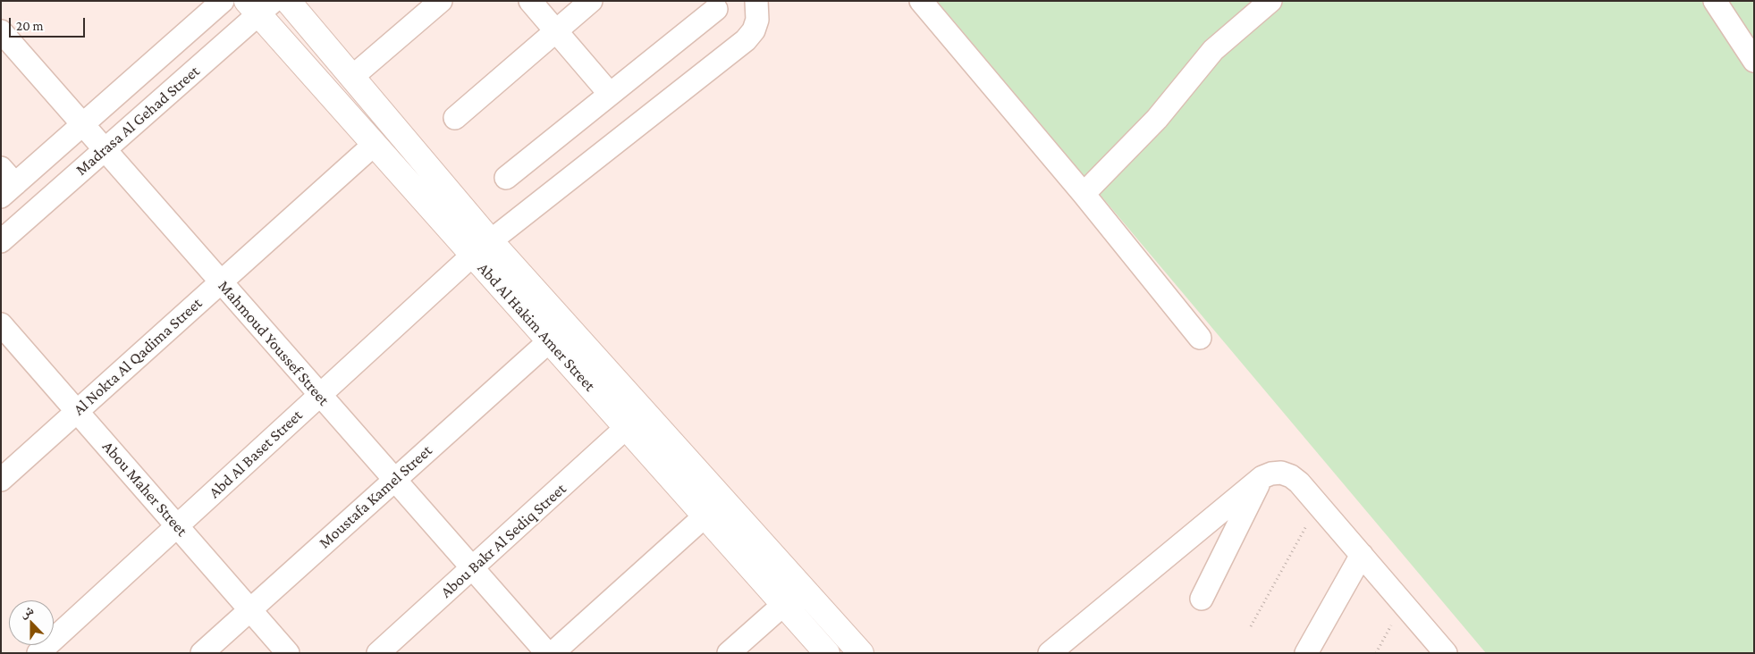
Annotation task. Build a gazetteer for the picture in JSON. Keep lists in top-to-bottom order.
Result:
{
  "streets": {
    "street": [
      "Madrasa Al Gehad Street",
      "Abd Al Hakim Amer Street",
      "Mahmoud Youssef Street",
      "Al Nokta Al Qadima Street",
      "Abd Al Baset Street",
      "Abou Maher Street",
      "Moustafa Kamel Street",
      "Abou Bakr Al Sediq Street"
    ]
  },
  "crossings": [
    ["Madrasa Al Gehad Street", "Abd Al Hakim Amer Street"],
    ["Madrasa Al Gehad Street", "Mahmoud Youssef Street"],
    ["Abd Al Hakim Amer Street", "Al Nokta Al Qadima Street"],
    ["Abd Al Hakim Amer Street", "Abd Al Baset Street"],
    ["Abd Al Hakim Amer Street", "Moustafa Kamel Street"],
    ["Abd Al Hakim Amer Street", "Abou Bakr Al Sediq Street"],
    ["Mahmoud Youssef Street", "Al Nokta Al Qadima Street"],
    ["Mahmoud Youssef Street", "Abd Al Baset Street"],
    ["Mahmoud Youssef Street", "Moustafa Kamel Street"],
    ["Mahmoud Youssef Street", "Abou Bakr Al Sediq Street"],
    ["Al Nokta Al Qadima Street", "Abou Maher Street"],
    ["Abd Al Baset Street", "Abou Maher Street"],
    ["Abou Maher Street", "Moustafa Kamel Street"]
  ],
  "scale_bar": "20 m",
  "north": "top"
}
